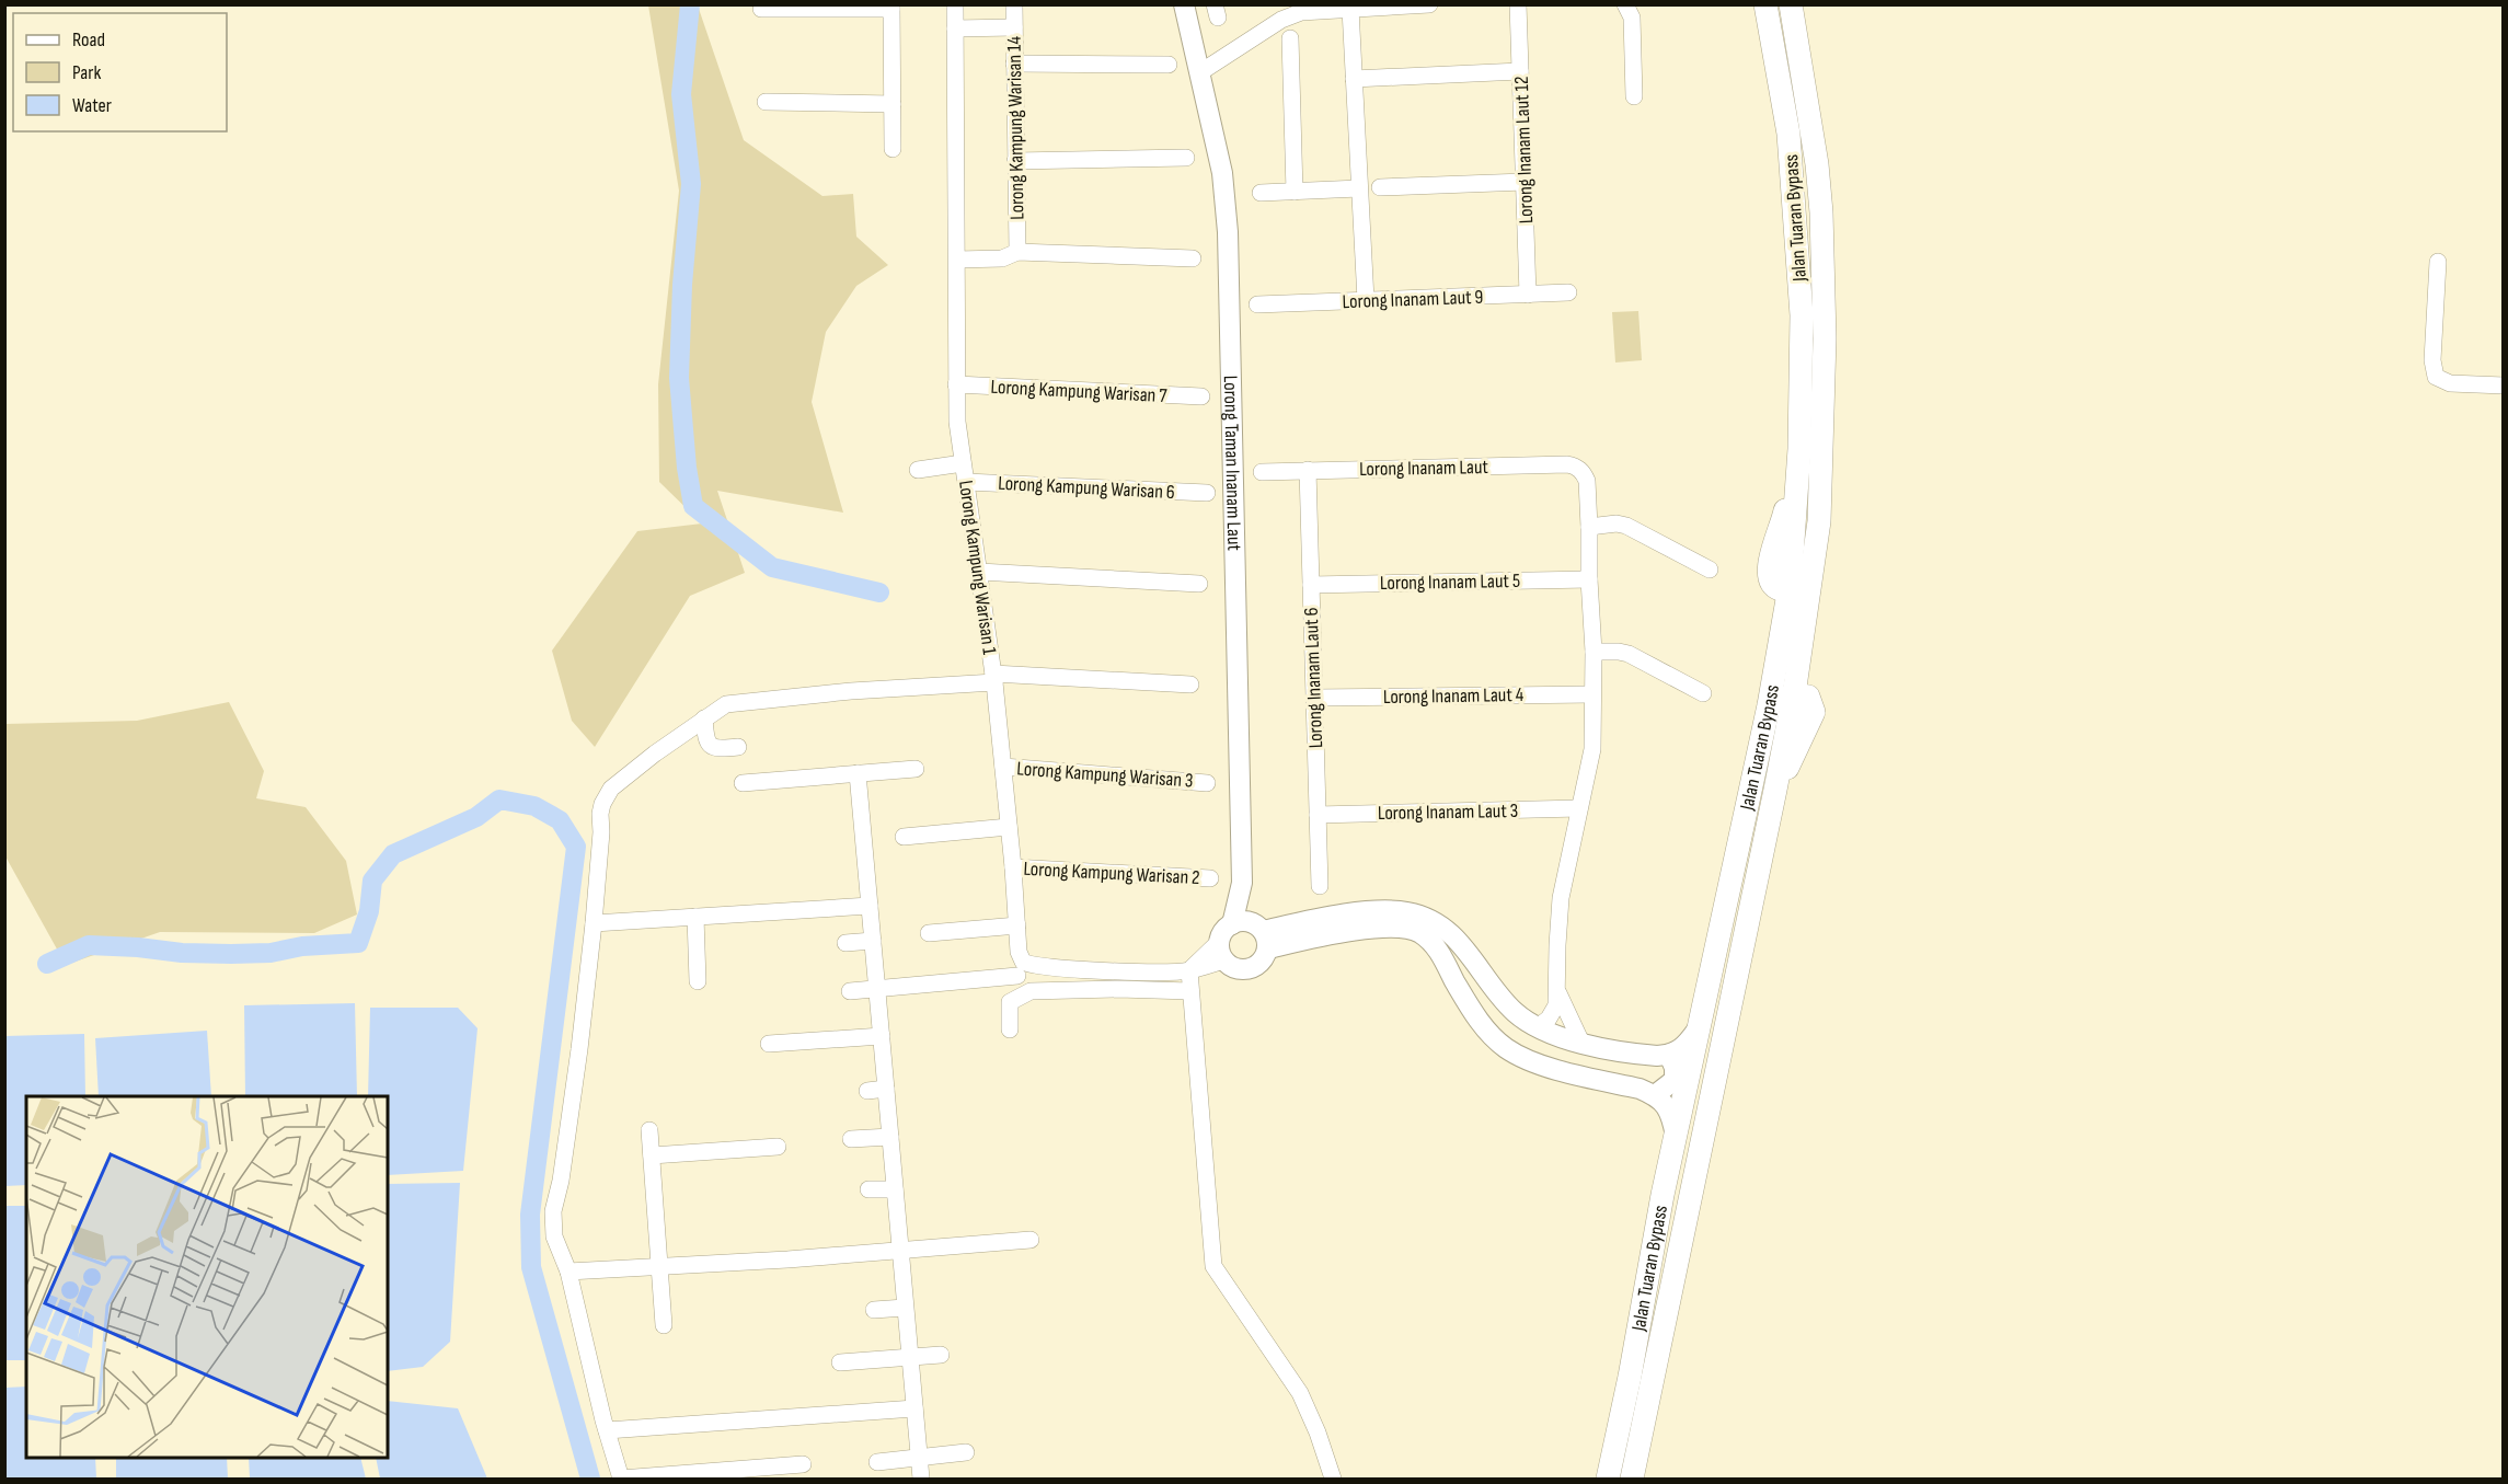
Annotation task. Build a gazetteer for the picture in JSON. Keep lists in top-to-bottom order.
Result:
{
  "streets": {
    "highway": ["Jalan Tuaran Bypass"],
    "main road": ["Lorong Taman Inanam Laut"],
    "street": [
      "Lorong Kampung Warisan 14",
      "Lorong Inanam Laut 12",
      "Lorong Inanam Laut 9",
      "Lorong Kampung Warisan 7",
      "Lorong Inanam Laut",
      "Lorong Kampung Warisan 6",
      "Lorong Kampung Warisan 1",
      "Lorong Inanam Laut 5",
      "Lorong Inanam Laut 6",
      "Lorong Inanam Laut 4",
      "Lorong Kampung Warisan 3",
      "Lorong Inanam Laut 3",
      "Lorong Kampung Warisan 2"
    ]
  },
  "crossings": [
    ["Lorong Inanam Laut 12", "Lorong Inanam Laut 9"],
    ["Lorong Kampung Warisan 7", "Lorong Kampung Warisan 1"],
    ["Lorong Taman Inanam Laut", "Lorong Kampung Warisan 1"],
    ["Lorong Inanam Laut", "Lorong Inanam Laut 6"],
    ["Lorong Kampung Warisan 6", "Lorong Kampung Warisan 1"],
    ["Lorong Kampung Warisan 1", "Lorong Kampung Warisan 3"],
    ["Lorong Kampung Warisan 1", "Lorong Kampung Warisan 2"],
    ["Lorong Inanam Laut 5", "Lorong Inanam Laut 6"],
    ["Lorong Inanam Laut 6", "Lorong Inanam Laut 4"],
    ["Lorong Inanam Laut 6", "Lorong Inanam Laut 3"]
  ],
  "legend": ["Road", "Park", "Water"]
}
